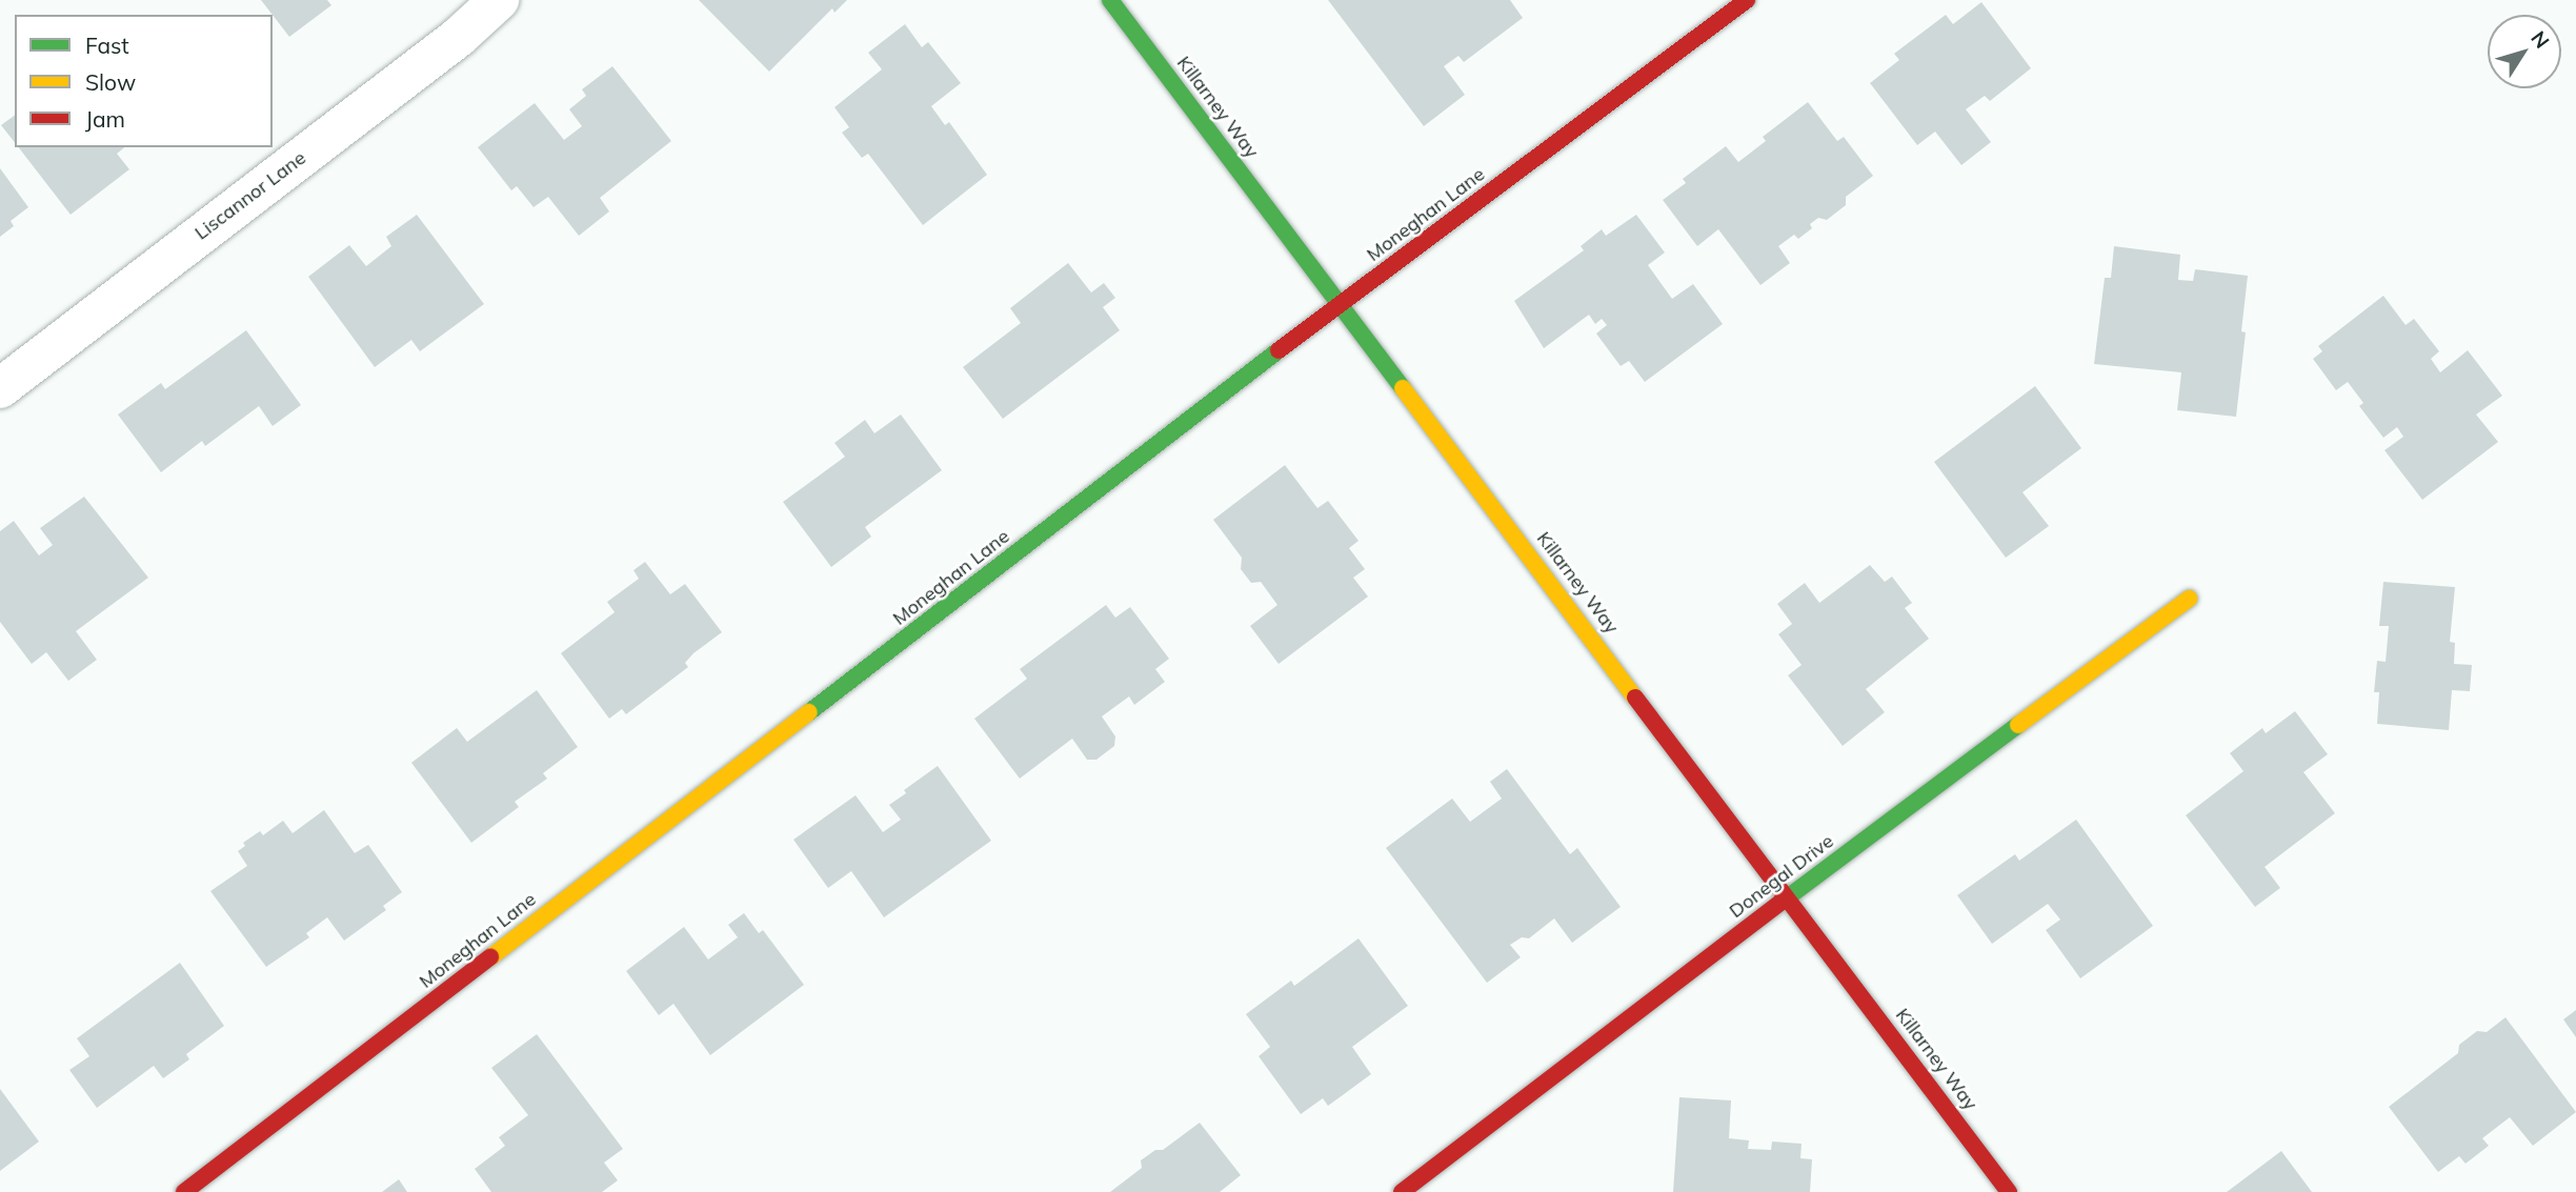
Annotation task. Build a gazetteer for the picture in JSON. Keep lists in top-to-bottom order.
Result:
{
  "streets": {
    "street": [
      "Killarney Way",
      "Liscannor Lane",
      "Moneghan Lane",
      "Donegal Drive"
    ]
  },
  "crossings": [
    ["Killarney Way", "Moneghan Lane"],
    ["Killarney Way", "Donegal Drive"]
  ],
  "legend": ["Fast", "Slow", "Jam"],
  "north": "top right"
}
